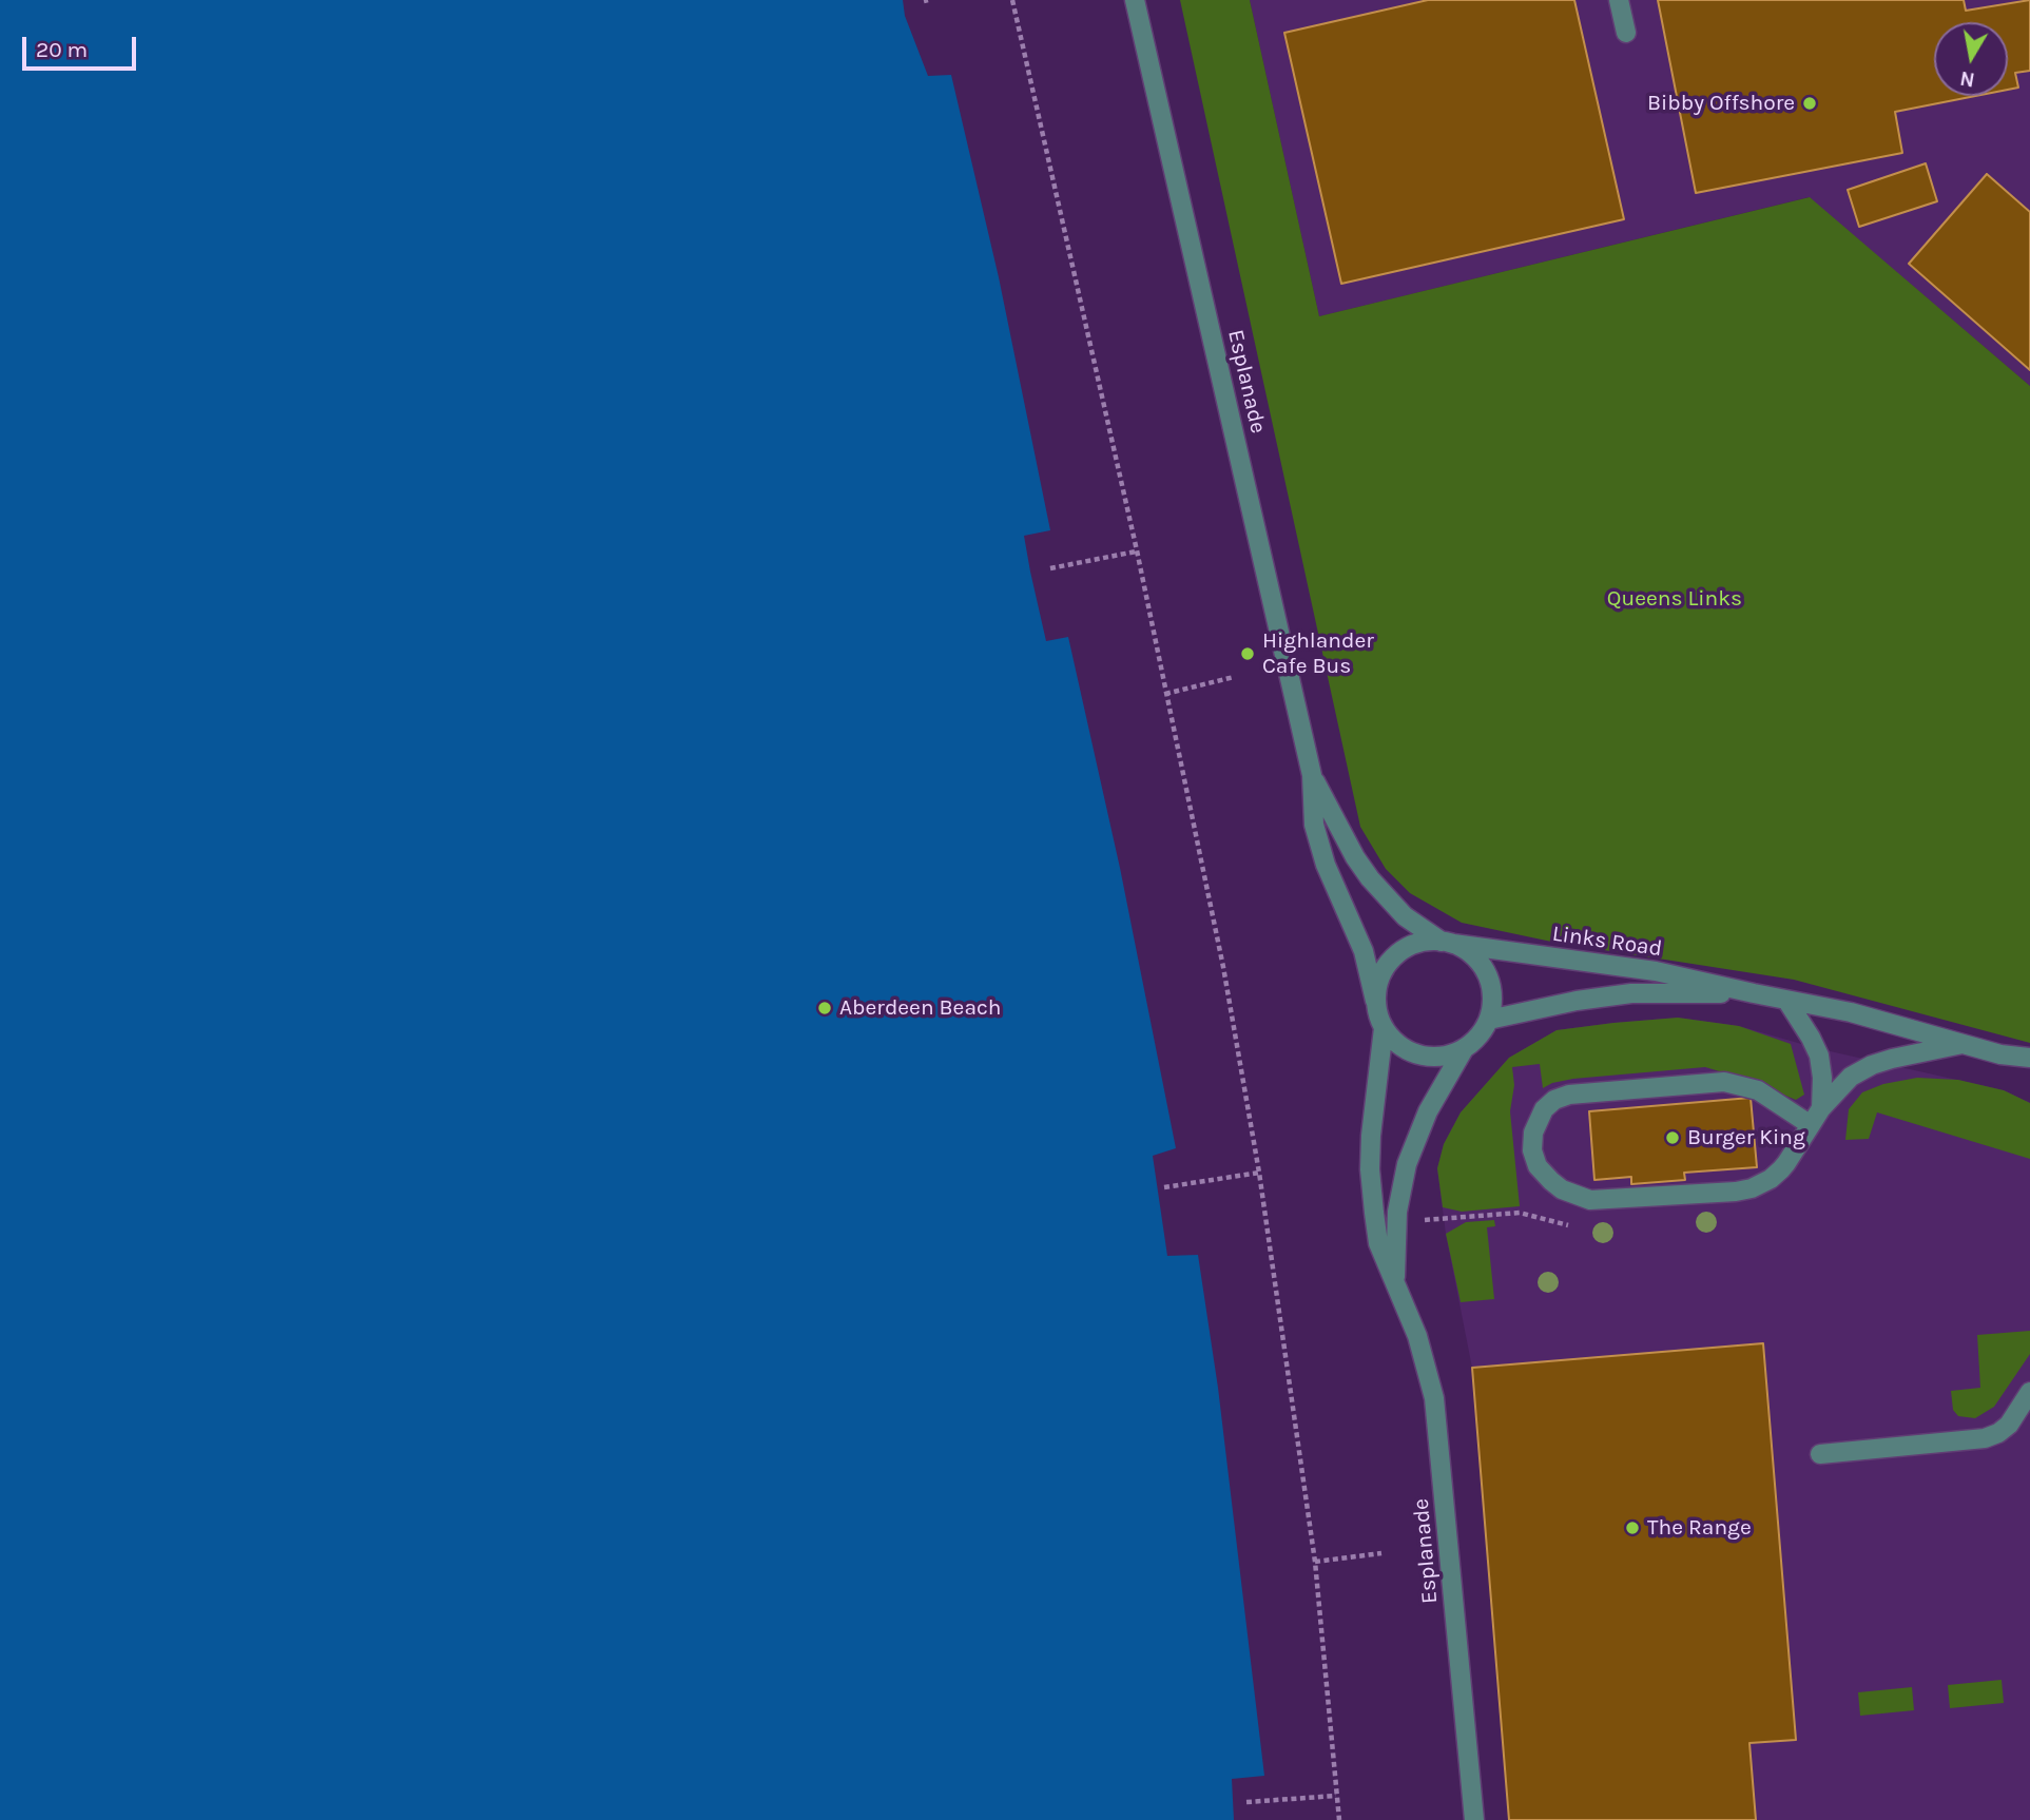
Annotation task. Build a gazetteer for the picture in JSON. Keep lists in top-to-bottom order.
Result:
{
  "streets": {
    "street": ["Esplanade", "Links Road"]
  },
  "crossings": [
    ["Esplanade", "Links Road"]
  ],
  "parks": ["Queens Links"],
  "places": [
    "Bibby Offshore",
    "Highlander Cafe Bus",
    "Aberdeen Beach",
    "Burger King",
    "The Range"
  ],
  "scale_bar": "20 m",
  "north": "bottom"
}
